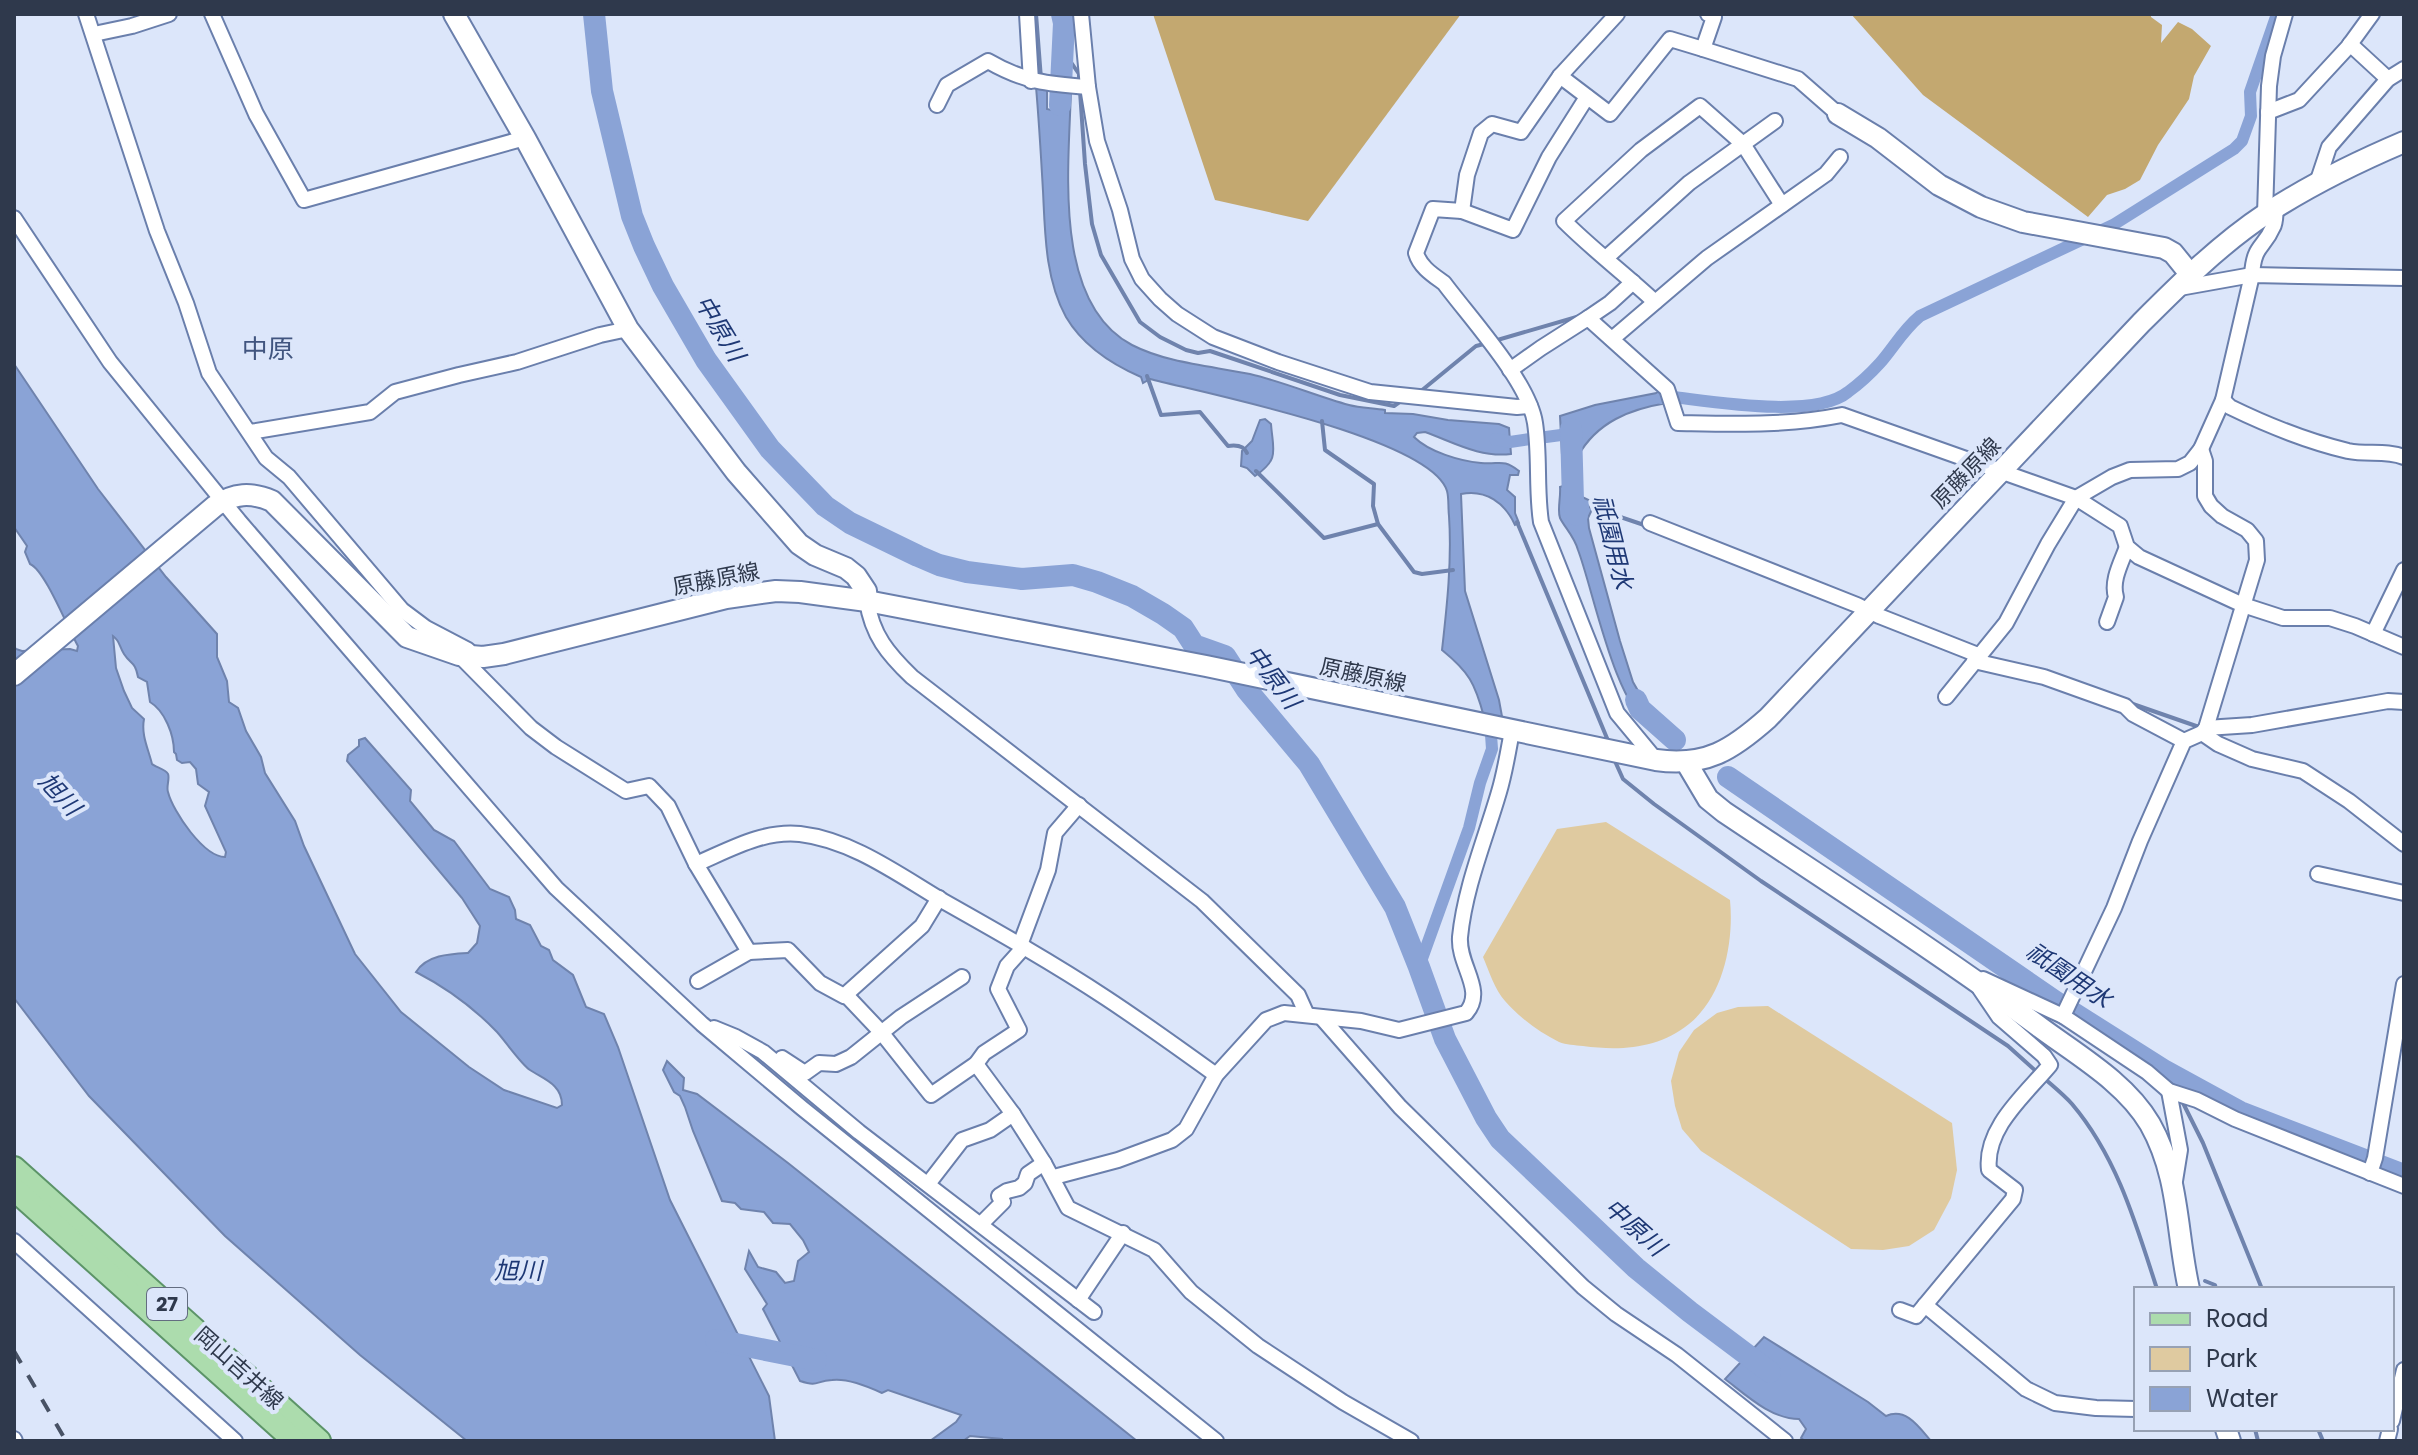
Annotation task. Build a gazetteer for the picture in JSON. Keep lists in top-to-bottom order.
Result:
{
  "streets": {
    "main road": ["原藤原線", "27", "岡山吉井線"]
  },
  "districts": ["中原"],
  "water": ["中原川", "祇園用水", "旭川"],
  "legend": ["Road", "Park", "Water"]
}
